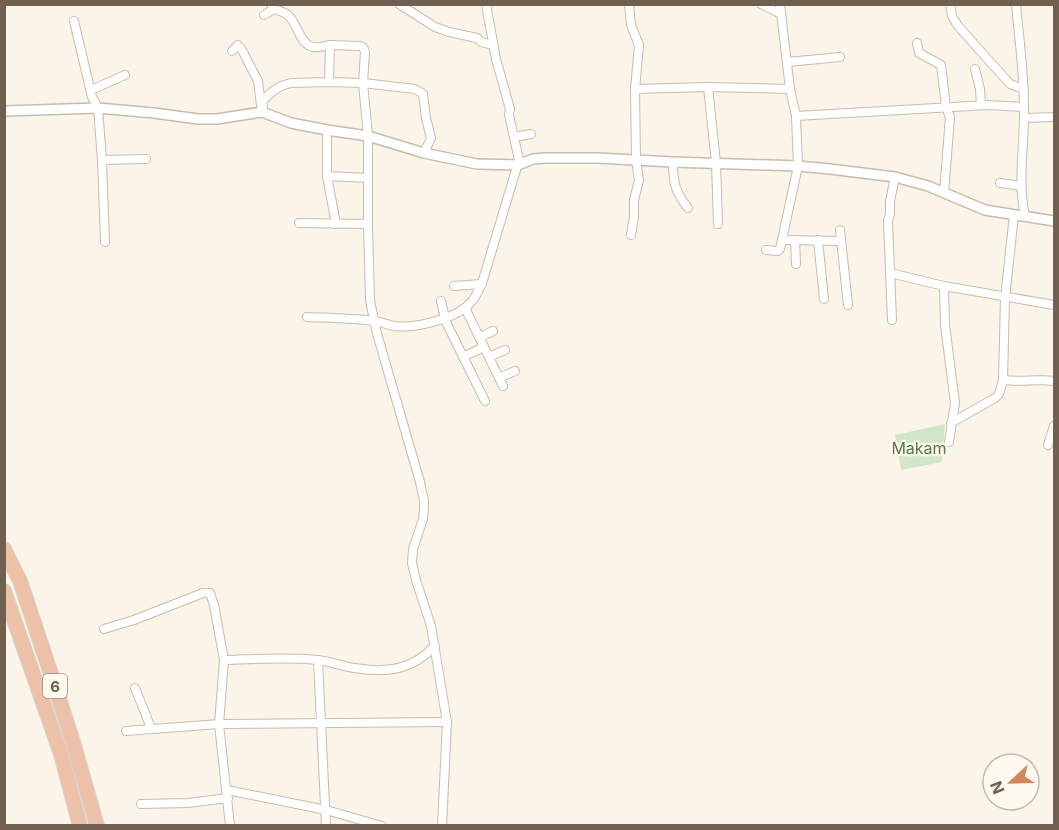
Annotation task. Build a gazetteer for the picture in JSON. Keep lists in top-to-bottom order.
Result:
{
  "streets": {
    "highway": ["6"]
  },
  "parks": ["Makam"],
  "north": "left"
}
